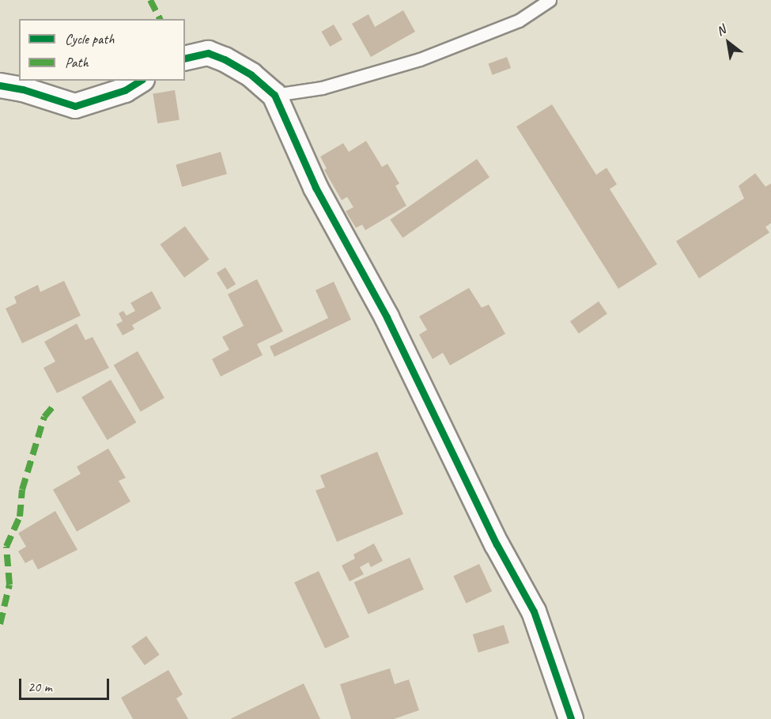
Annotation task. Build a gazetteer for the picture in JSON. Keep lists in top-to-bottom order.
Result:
{
  "legend": ["Cycle path", "Path"],
  "scale_bar": "20 m",
  "north": "top left"
}
